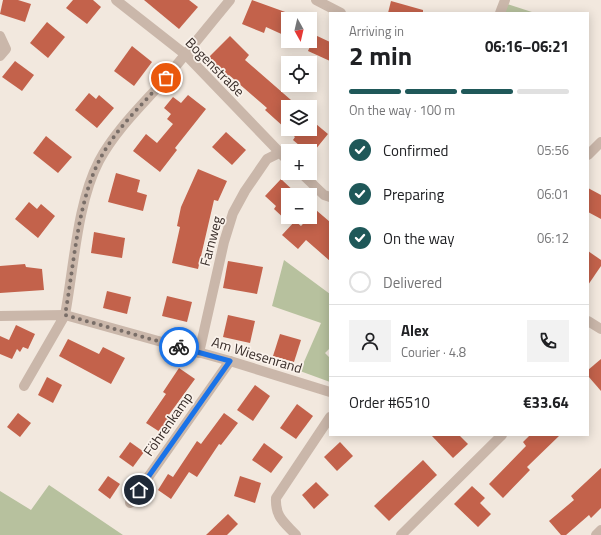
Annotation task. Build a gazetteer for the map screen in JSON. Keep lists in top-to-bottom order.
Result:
{
  "streets": {
    "street": [
      "Bogenstraße",
      "Farnweg",
      "Am Wiesenrand",
      "Föhrenkamp"
    ]
  },
  "crossings": [
    ["Bogenstraße", "Farnweg"],
    ["Farnweg", "Am Wiesenrand"],
    ["Am Wiesenrand", "Föhrenkamp"]
  ],
  "north": "bottom",
  "page": {
    "map_buttons": ["+", "−"],
    "heading": ["2 min", "Arriving in", "06:16–06:21"],
    "panel": [
      "Alex",
      "Courier · 4.8",
      "Order #6510",
      "€33.64"
    ],
    "bar": "On the way · 100 m",
    "list": [
      ["Confirmed", "05:56"],
      ["Preparing", "06:01"],
      ["On the way", "06:12"],
      "Delivered"
    ]
  }
}
